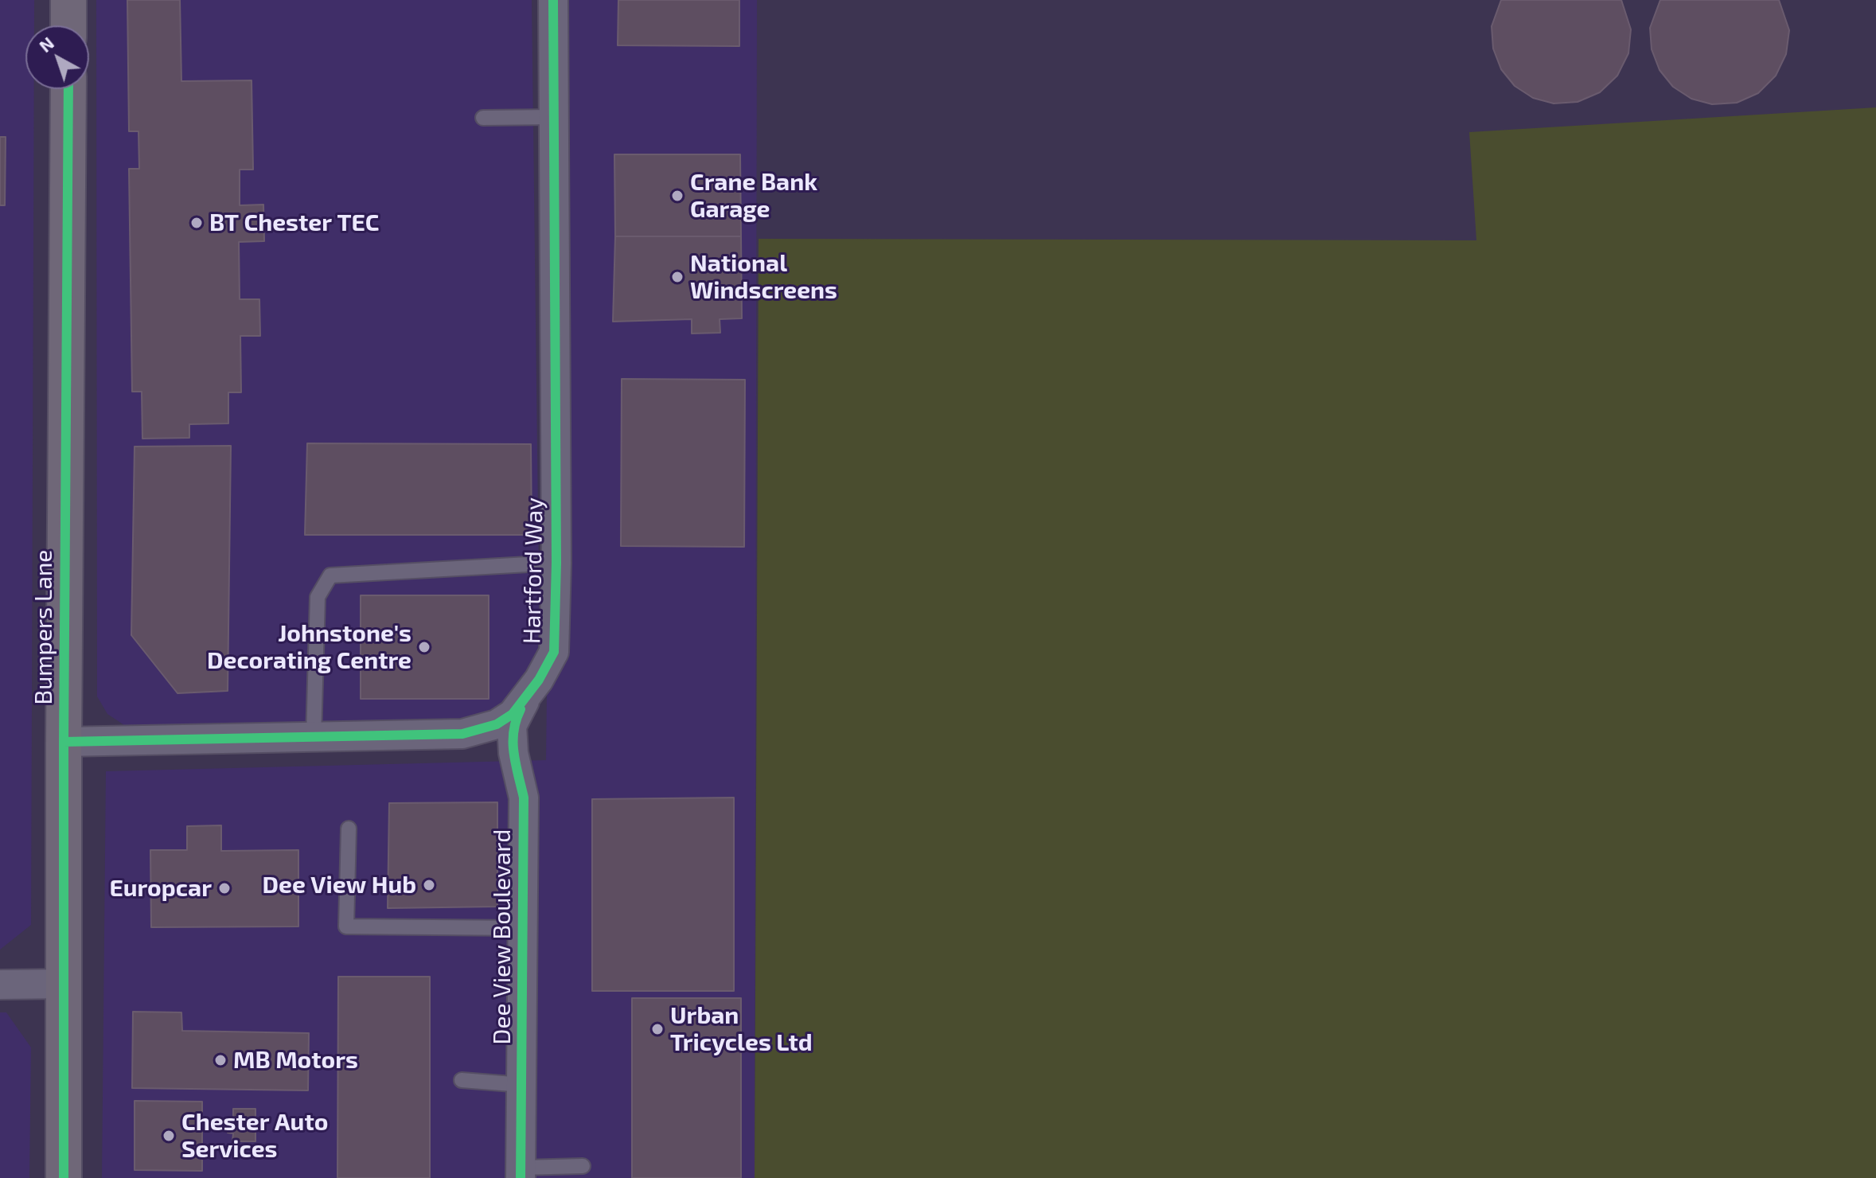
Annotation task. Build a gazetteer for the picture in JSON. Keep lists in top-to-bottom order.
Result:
{
  "streets": {
    "street": ["Hartford Way", "Bumpers Lane", "Dee View Boulevard"]
  },
  "crossings": [
    ["Hartford Way", "Bumpers Lane"],
    ["Hartford Way", "Dee View Boulevard"]
  ],
  "places": [
    "Crane Bank Garage",
    "BT Chester TEC",
    "National Windscreens",
    "Johnstone's Decorating Centre",
    "Dee View Hub",
    "Europcar",
    "Urban Tricycles Ltd",
    "MB Motors",
    "Chester Auto Services"
  ],
  "north": "top left"
}
